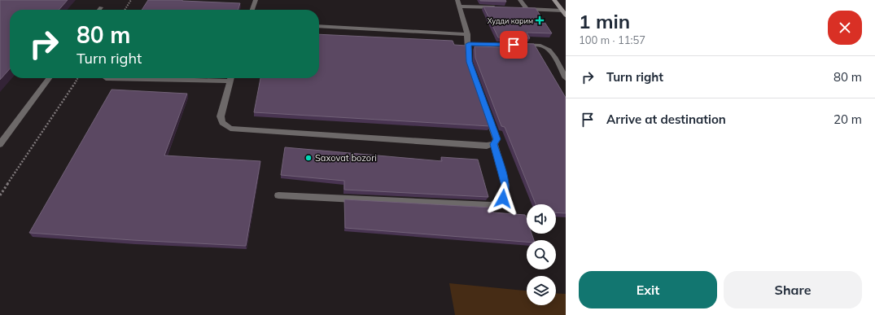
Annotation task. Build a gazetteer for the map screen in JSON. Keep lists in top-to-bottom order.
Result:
{
  "places": {
    "health": ["Худди карим"],
    "other": ["Saxovat bozori"]
  },
  "page": {
    "heading": ["1 min", "100 m · 11:57"],
    "turn": ["80 m", "Turn right"],
    "list": [
      {
        "name": "Turn right",
        "value": "80 m"
      },
      {
        "name": "Arrive at destination",
        "value": "20 m"
      }
    ],
    "buttons": ["Exit", "Share"]
  }
}
